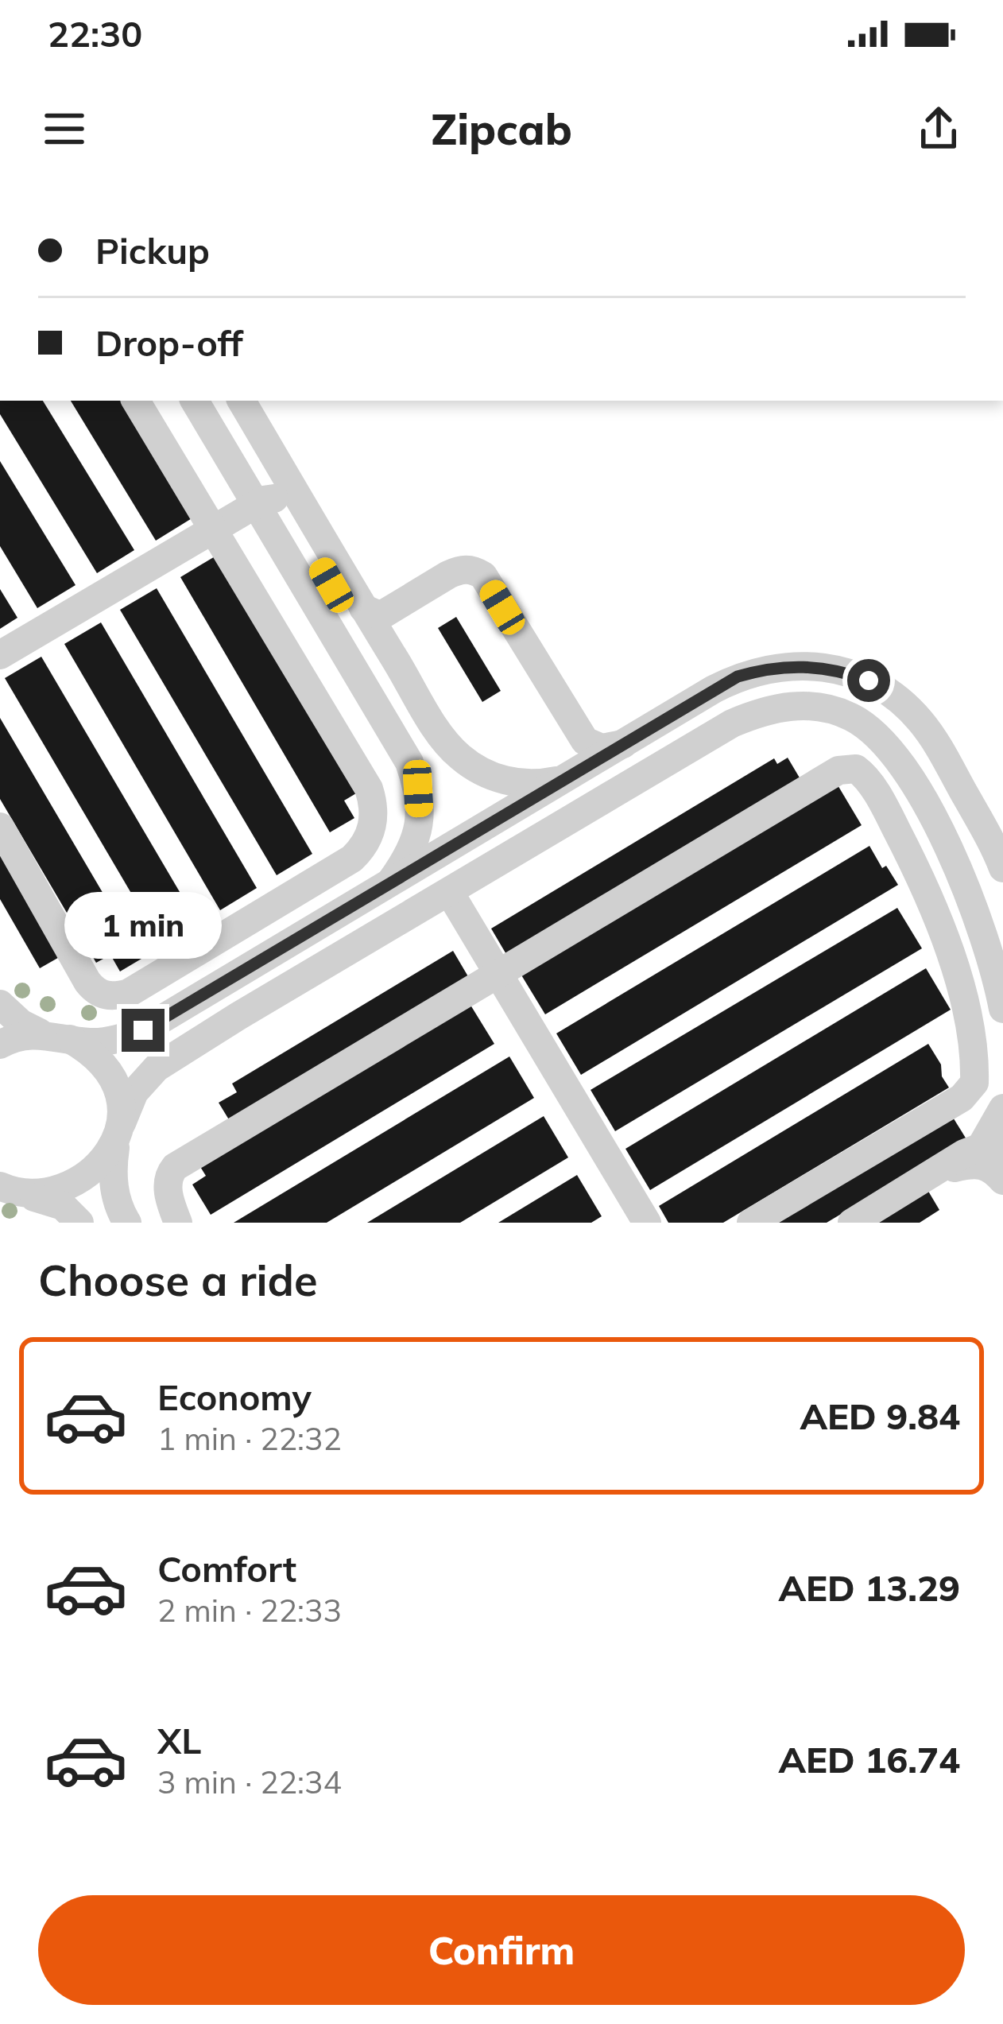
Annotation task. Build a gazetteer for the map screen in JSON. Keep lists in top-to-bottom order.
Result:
{
  "page": {
    "status": "22:30",
    "header": "Zipcab",
    "banner": ["Pickup", "Drop-off"],
    "bubble": "1 min",
    "heading": "Choose a ride",
    "list": [
      {
        "name": "Economy",
        "note": "1 min · 22:32",
        "value": "AED 9.84"
      },
      {
        "name": "Comfort",
        "note": "2 min · 22:33",
        "value": "AED 13.29"
      },
      {
        "name": "XL",
        "note": "3 min · 22:34",
        "value": "AED 16.74"
      }
    ],
    "buttons": "Confirm"
  }
}
